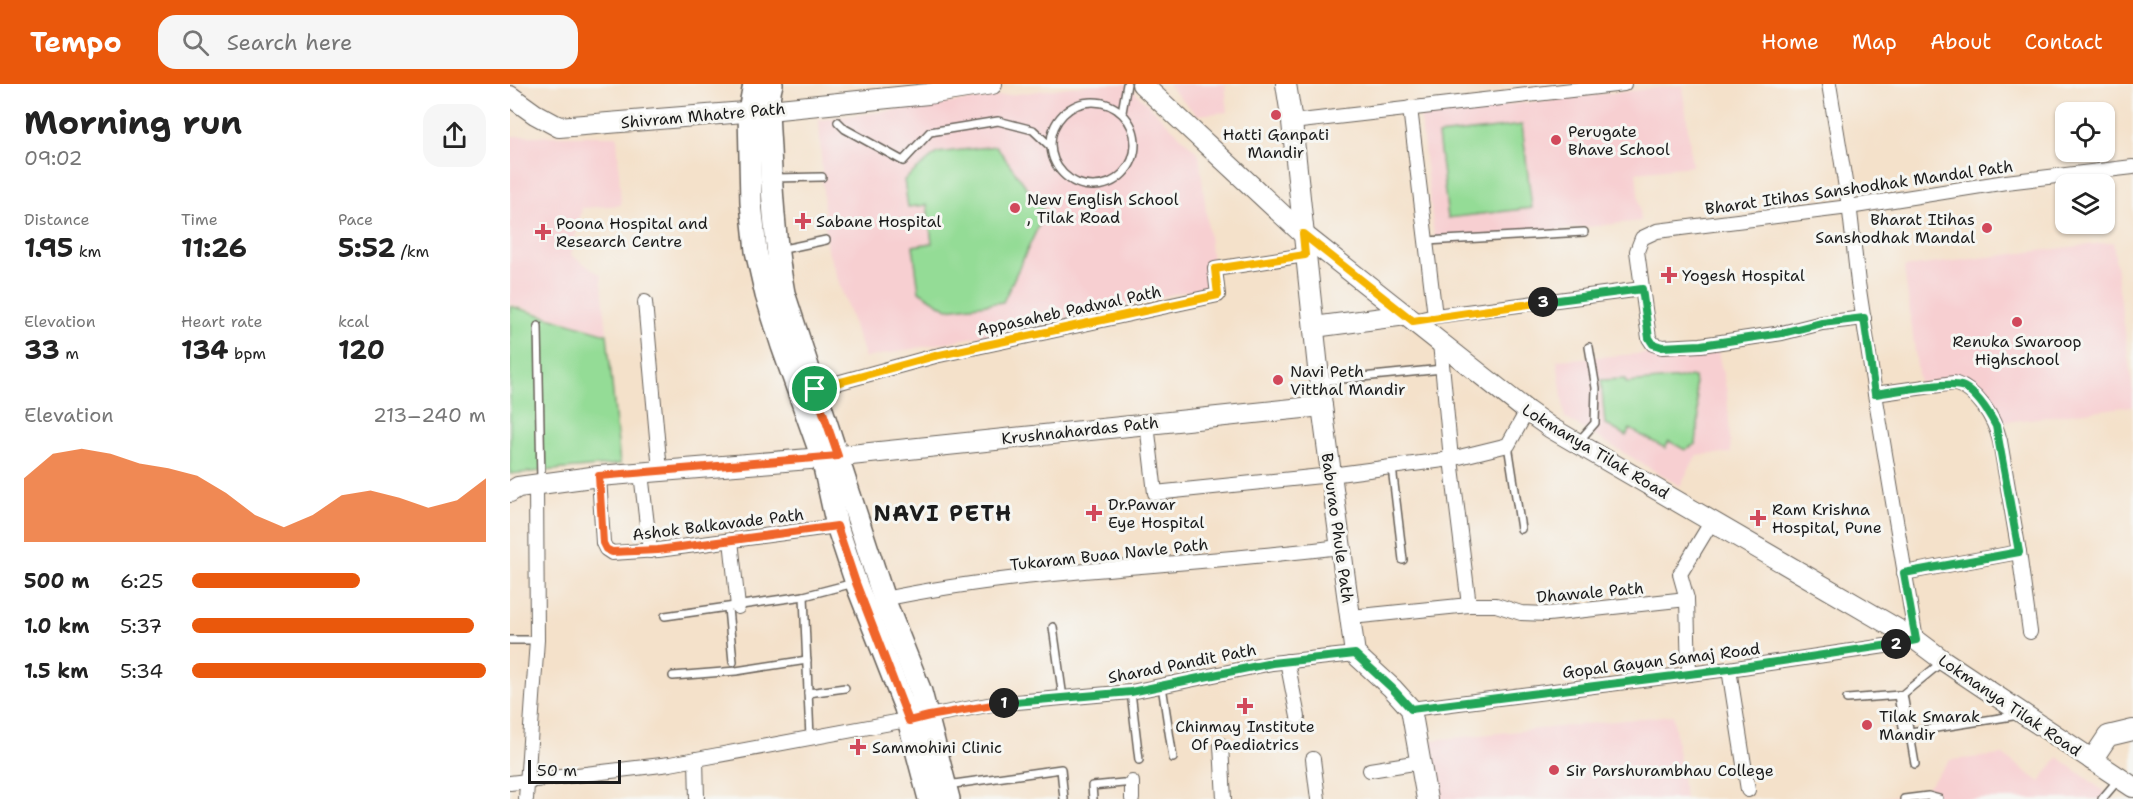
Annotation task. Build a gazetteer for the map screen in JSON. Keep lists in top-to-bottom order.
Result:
{
  "streets": {
    "street": [
      "Shivram Mhatre Path",
      "Bharat Itihas Sanshodhak Mandal Path",
      "Appasaheb Padwal Path",
      "Krushnahardas Path",
      "Lokmanya Tilak Road",
      "Ashok Balkavade Path",
      "Baburao Phule Path",
      "Tukaram Buaa Navle Path",
      "Dhawale Path",
      "Gopal Gayan Samaj Road",
      "Sharad Pandit Path"
    ]
  },
  "crossings": [
    ["Appasaheb Padwal Path", "Baburao Phule Path"],
    ["Krushnahardas Path", "Ashok Balkavade Path"],
    ["Krushnahardas Path", "Baburao Phule Path"],
    ["Lokmanya Tilak Road", "Baburao Phule Path"],
    ["Lokmanya Tilak Road", "Gopal Gayan Samaj Road"],
    ["Baburao Phule Path", "Tukaram Buaa Navle Path"],
    ["Baburao Phule Path", "Dhawale Path"],
    ["Baburao Phule Path", "Sharad Pandit Path"]
  ],
  "districts": ["NAVI PETH"],
  "places": {
    "other": [
      "Hatti Ganpati Mandir",
      "Perugate Bhave School",
      "New English School , Tilak Road",
      "Bharat Itihas Sanshodhak Mandal",
      "Renuka Swaroop Highschool",
      "Navi Peth Vitthal Mandir",
      "Tilak Smarak Mandir",
      "Sir Parshurambhau College"
    ],
    "health": [
      "Sabane Hospital",
      "Poona Hospital and Research Centre",
      "Yogesh Hospital",
      "Dr.Pawar Eye Hospital",
      "Ram Krishna Hospital, Pune",
      "Chinmay Institute Of Paediatrics",
      "Sammohini Clinic"
    ]
  },
  "scale_bar": "50 m",
  "page": {
    "header": "Tempo",
    "search": "Search here",
    "nav": [
      "Home",
      "Map",
      "About",
      "Contact"
    ],
    "heading": ["Morning run", "09:02"],
    "stats": [
      ["Distance", "1.95 km"],
      ["Time", "11:26"],
      ["Pace", "5:52 /km"],
      ["Elevation", "33 m"],
      ["Heart rate", "134 bpm"],
      ["kcal", "120"]
    ],
    "pins": ["3", "2", "1"],
    "chart": ["Elevation", "213–240 m"],
    "list": [
      {
        "name": "500 m",
        "note": "6:25"
      },
      {
        "name": "1.0 km",
        "note": "5:37"
      },
      {
        "name": "1.5 km",
        "note": "5:34"
      }
    ],
    "scale": "50 m"
  }
}
